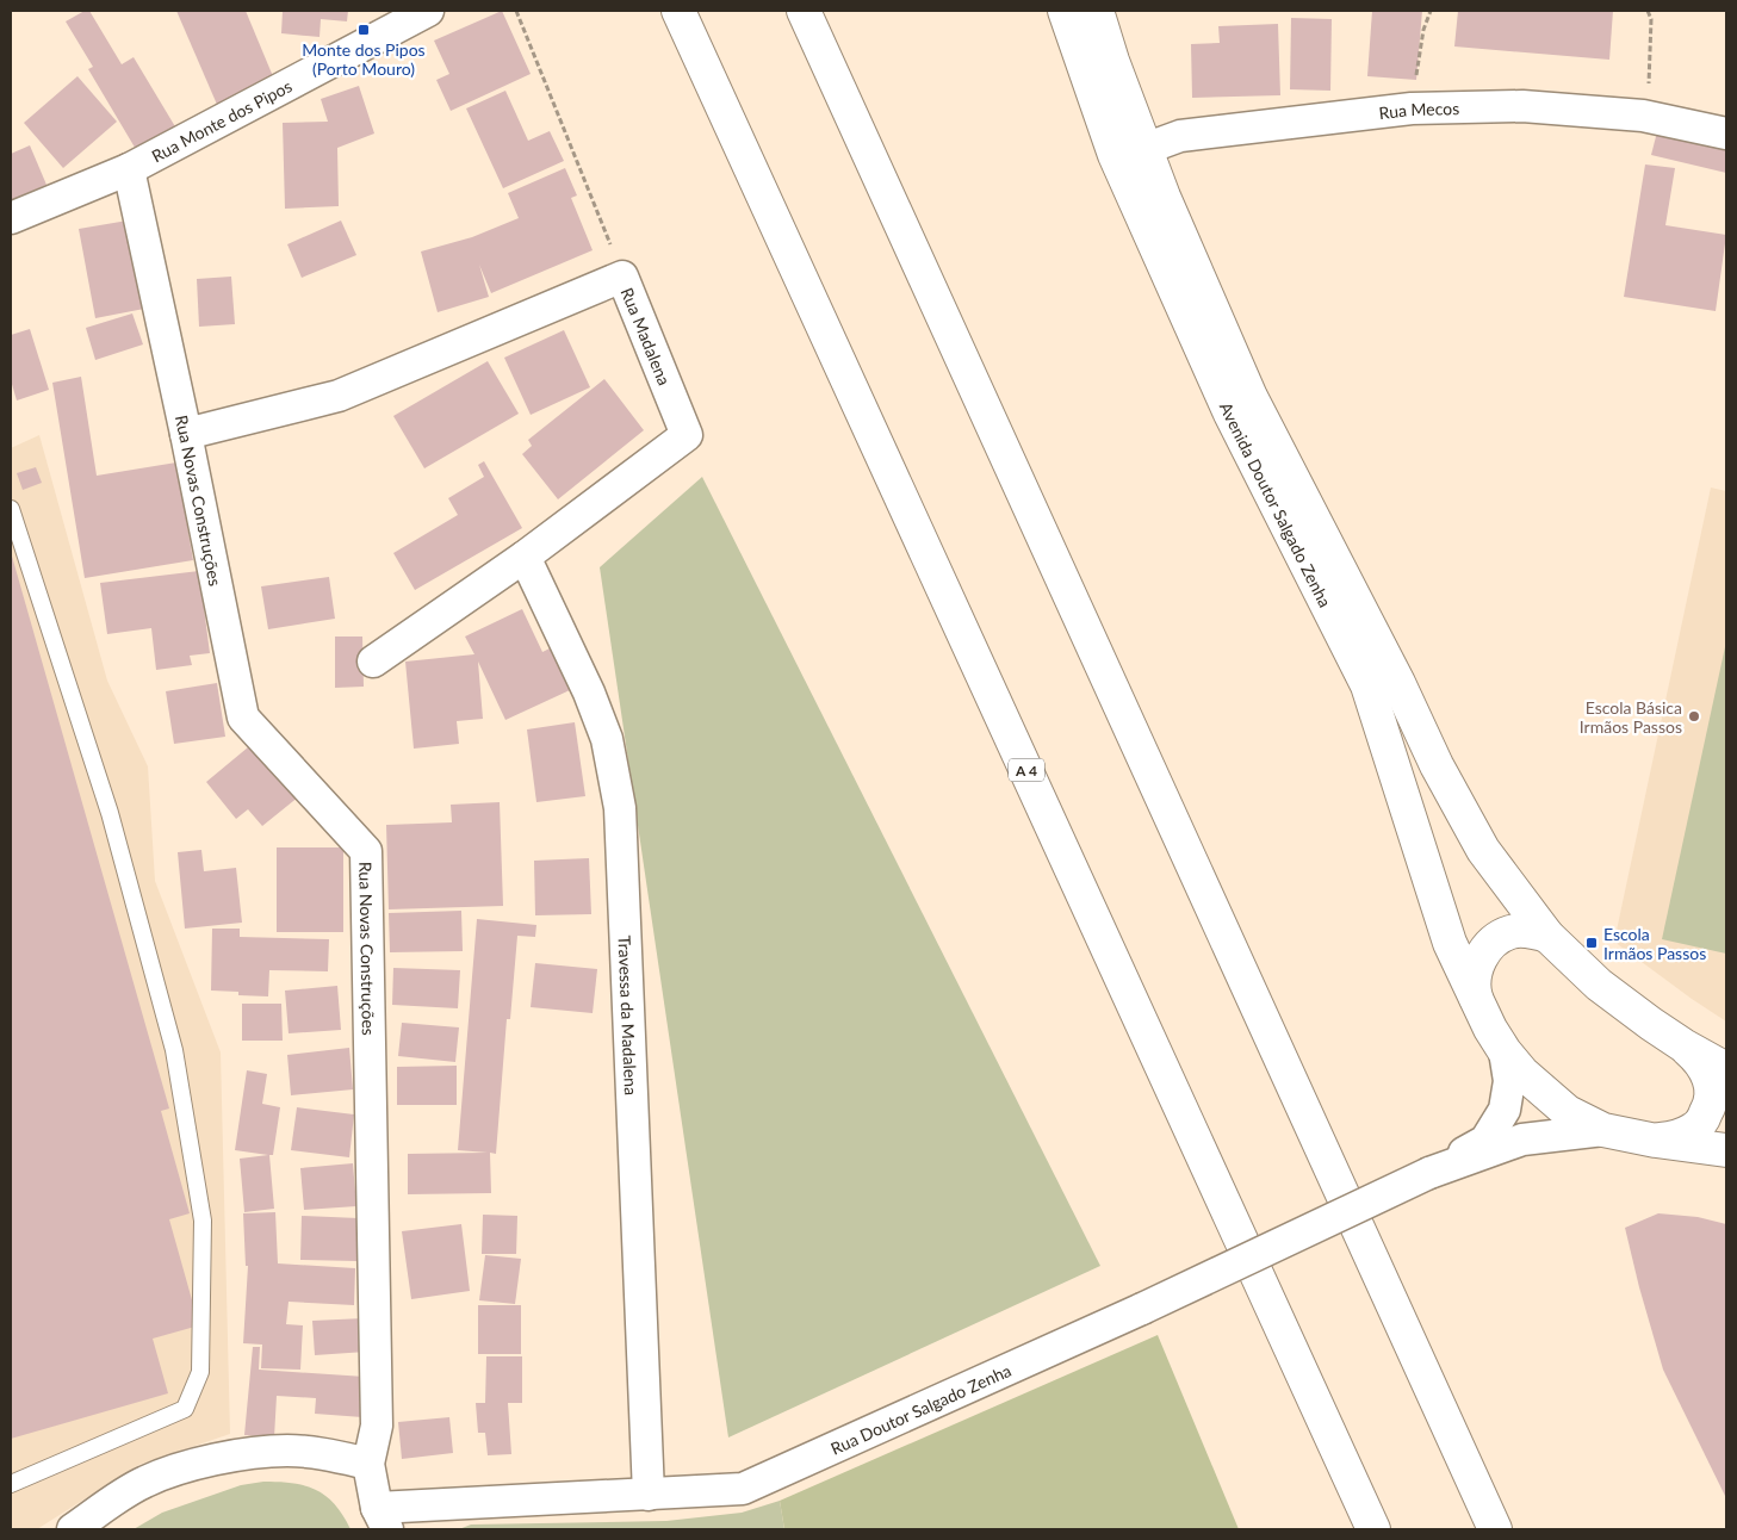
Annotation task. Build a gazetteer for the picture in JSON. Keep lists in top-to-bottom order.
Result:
{
  "streets": {
    "main road": ["Avenida Doutor Salgado Zenha", "A 4"],
    "street": [
      "Rua Mecos",
      "Rua Monte dos Pipos",
      "Rua Madalena",
      "Rua Novas Construções",
      "Travessa da Madalena",
      "Rua Doutor Salgado Zenha"
    ]
  },
  "crossings": [
    ["Rua Mecos", "Avenida Doutor Salgado Zenha"],
    ["Rua Monte dos Pipos", "Rua Novas Construções"],
    ["Rua Madalena", "Rua Novas Construções"],
    ["Rua Madalena", "Travessa da Madalena"],
    ["Avenida Doutor Salgado Zenha", "Rua Doutor Salgado Zenha"],
    ["Travessa da Madalena", "Rua Doutor Salgado Zenha"]
  ],
  "places": {
    "transit": ["Monte dos Pipos (Porto Mouro)", "Escola Irmãos Passos"],
    "other": ["Escola Básica Irmãos Passos"]
  }
}
